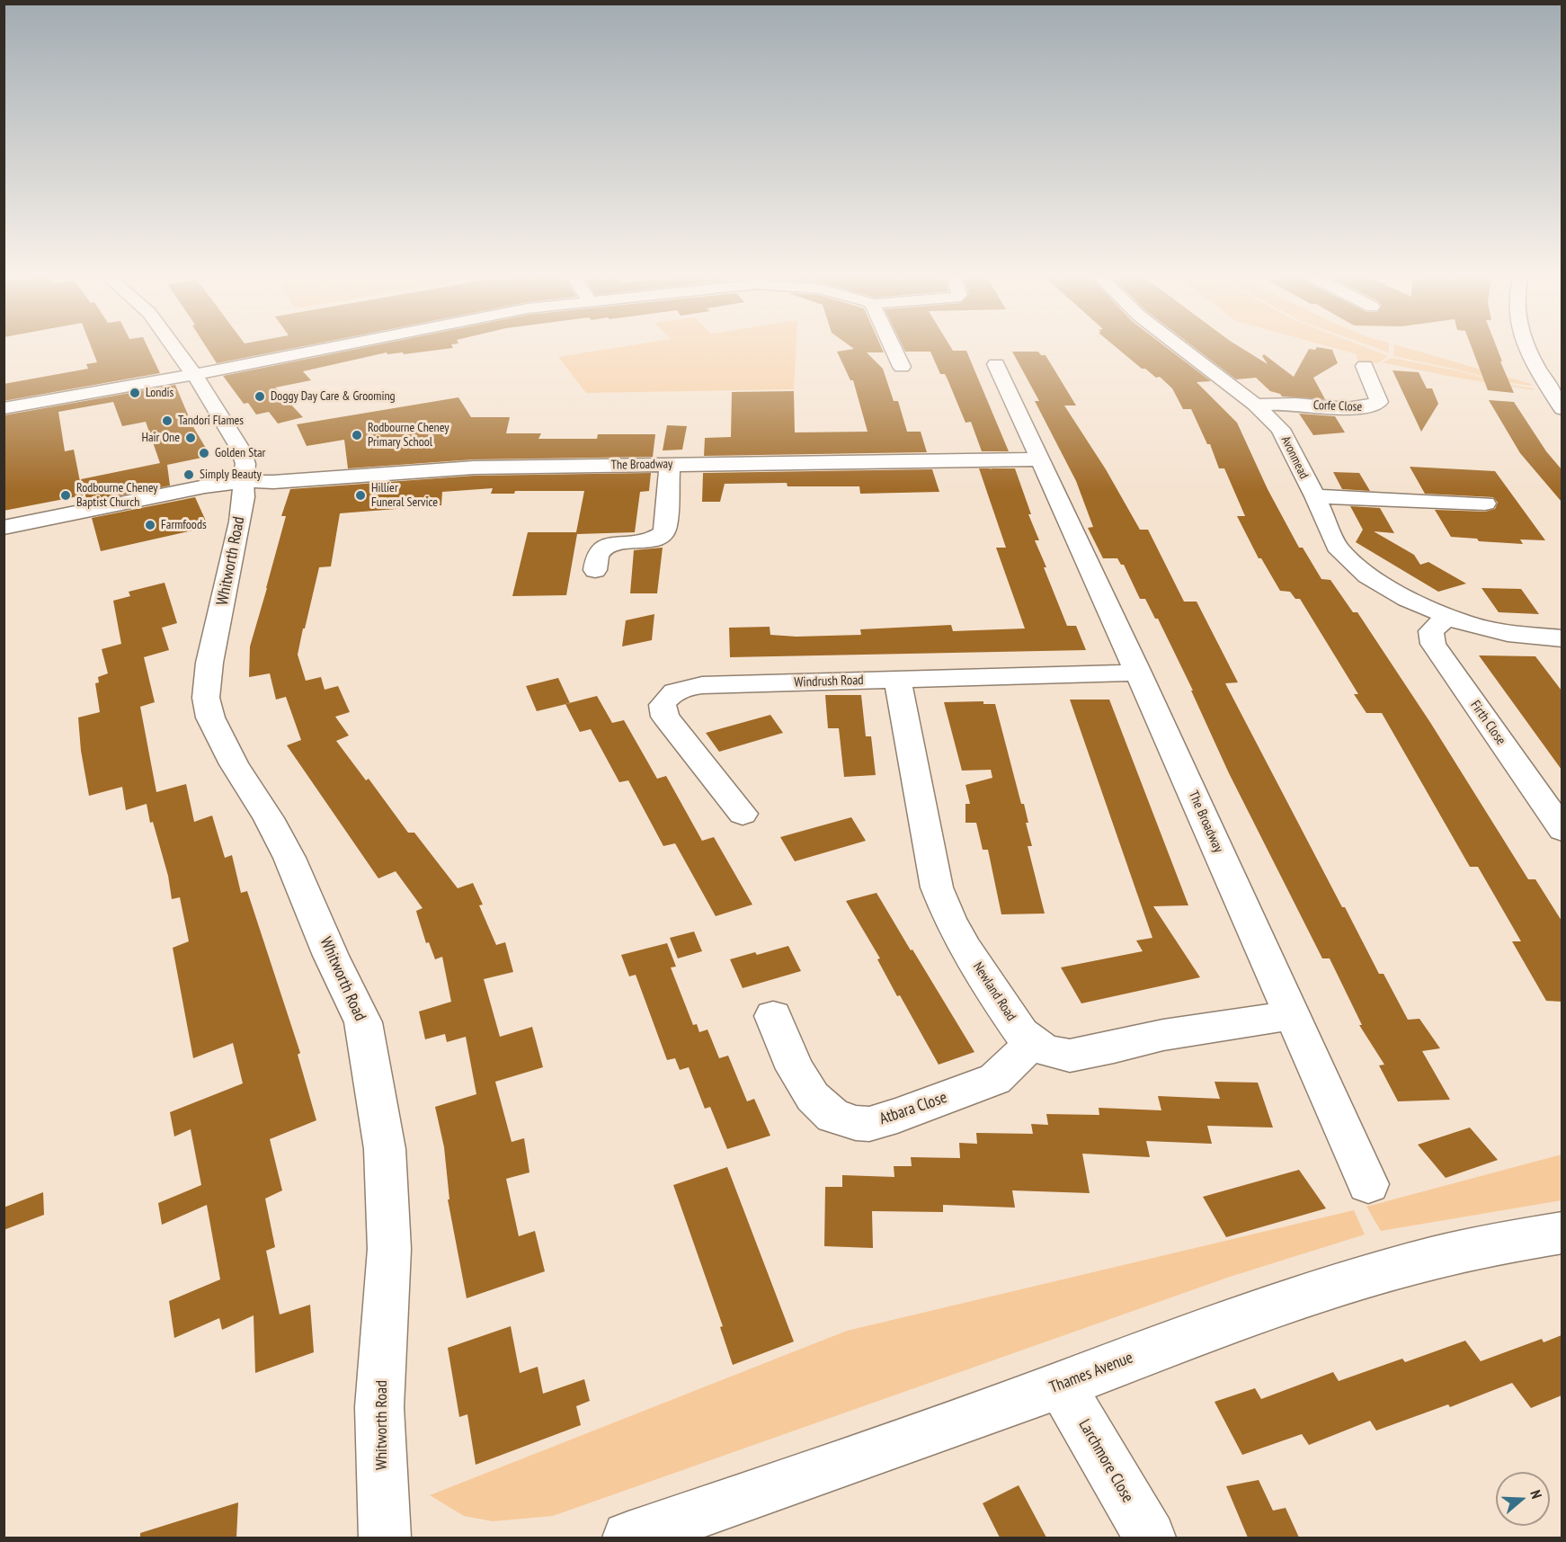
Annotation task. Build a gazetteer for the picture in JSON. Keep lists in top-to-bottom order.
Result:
{
  "streets": {
    "street": [
      "Corfe Close",
      "Avonmead",
      "The Broadway",
      "Whitworth Road",
      "Windrush Road",
      "Firth Close",
      "Newland Road",
      "Atbara Close",
      "Thames Avenue",
      "Larchmore Close"
    ]
  },
  "crossings": [
    ["Corfe Close", "Avonmead"],
    ["Avonmead", "Firth Close"],
    ["The Broadway", "Whitworth Road"],
    ["The Broadway", "Windrush Road"],
    ["The Broadway", "Newland Road"],
    ["Windrush Road", "Newland Road"],
    ["Newland Road", "Atbara Close"],
    ["Thames Avenue", "Larchmore Close"]
  ],
  "places": [
    "Londis",
    "Doggy Day Care & Grooming",
    "Tandori Flames",
    "Rodbourne Cheney Primary School",
    "Hair One",
    "Golden Star",
    "Simply Beauty",
    "Rodbourne Cheney Baptist Church",
    "Hillier Funeral Service",
    "Farmfoods"
  ],
  "north": "right"
}
